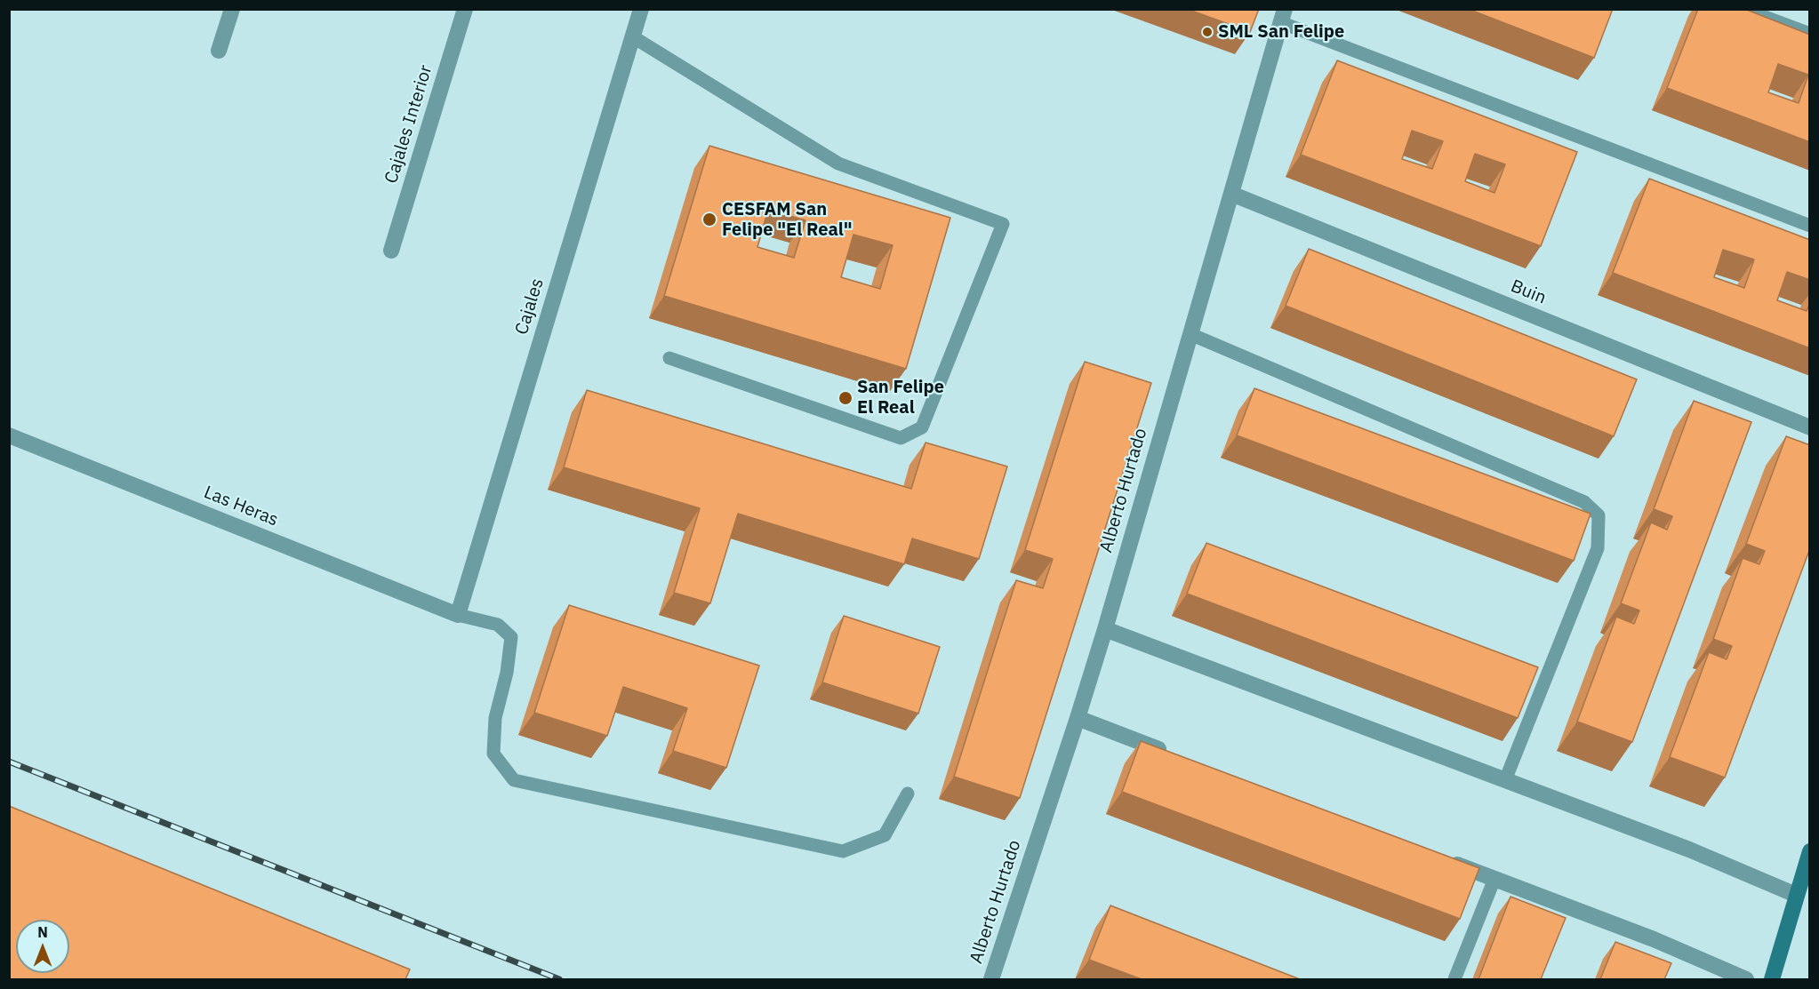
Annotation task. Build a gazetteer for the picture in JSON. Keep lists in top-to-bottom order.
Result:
{
  "streets": {
    "street": [
      "Cajales Interior",
      "Buin",
      "Cajales",
      "Alberto Hurtado",
      "Las Heras"
    ]
  },
  "crossings": [
    ["Buin", "Alberto Hurtado"],
    ["Cajales", "Las Heras"]
  ],
  "places": ["SML San Felipe", "CESFAM San Felipe \"El Real\"", "San Felipe El Real"],
  "north": "top"
}
